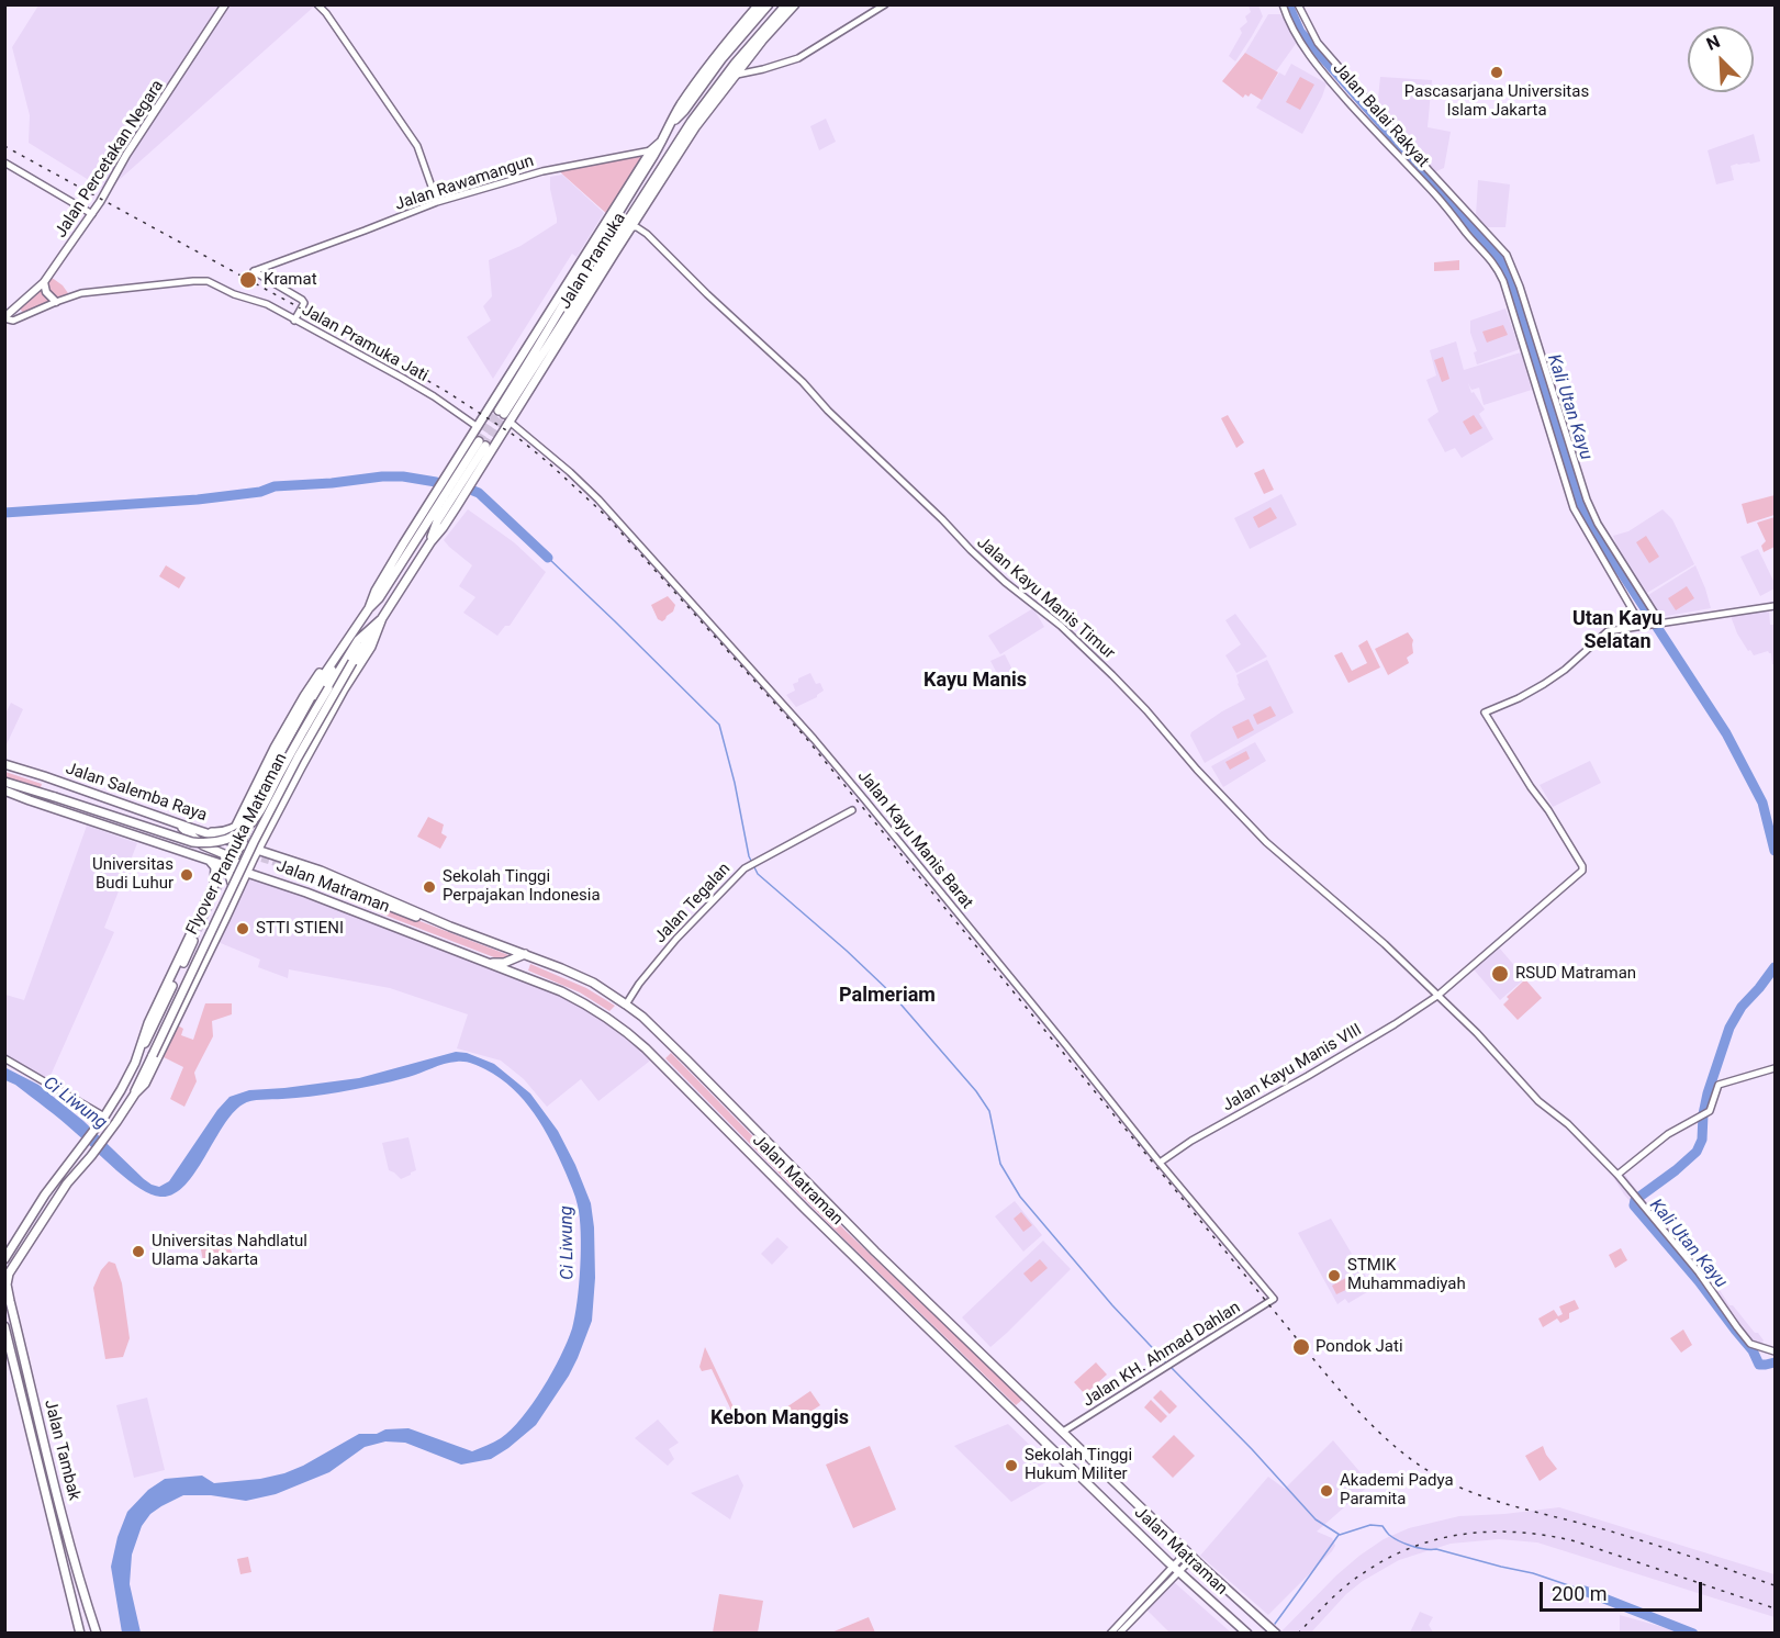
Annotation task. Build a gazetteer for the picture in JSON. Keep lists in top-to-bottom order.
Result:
{
  "streets": {
    "main road": [
      "Jalan Percetakan Negara",
      "Jalan Pramuka",
      "Jalan Salemba Raya",
      "Flyover Pramuka Matraman",
      "Jalan Matraman",
      "Jalan Tambak"
    ],
    "street": [
      "Jalan Balai Rakyat",
      "Jalan Rawamangun",
      "Jalan Pramuka Jati",
      "Jalan Kayu Manis Timur",
      "Jalan Kayu Manis Barat",
      "Jalan Tegalan",
      "Jalan Kayu Manis VIII",
      "Jalan KH. Ahmad Dahlan"
    ]
  },
  "crossings": [
    ["Jalan Balai Rakyat", "Jalan Kayu Manis VIII"],
    ["Jalan Percetakan Negara", "Jalan Pramuka Jati"],
    ["Jalan Rawamangun", "Jalan Pramuka"],
    ["Jalan Rawamangun", "Jalan Pramuka Jati"],
    ["Jalan Pramuka", "Jalan Pramuka Jati"],
    ["Jalan Pramuka", "Jalan Kayu Manis Timur"],
    ["Jalan Pramuka", "Jalan Salemba Raya"],
    ["Jalan Pramuka", "Jalan Kayu Manis Barat"],
    ["Jalan Pramuka", "Flyover Pramuka Matraman"],
    ["Jalan Pramuka", "Jalan Matraman"],
    ["Jalan Kayu Manis Timur", "Jalan Kayu Manis VIII"],
    ["Jalan Salemba Raya", "Jalan Matraman"],
    ["Jalan Kayu Manis Barat", "Jalan Kayu Manis VIII"],
    ["Jalan Kayu Manis Barat", "Jalan KH. Ahmad Dahlan"],
    ["Flyover Pramuka Matraman", "Jalan Matraman"],
    ["Jalan Matraman", "Jalan Tegalan"],
    ["Jalan Matraman", "Jalan KH. Ahmad Dahlan"],
    ["Jalan Matraman", "Jalan Tambak"]
  ],
  "districts": [
    "Utan Kayu Selatan",
    "Kayu Manis",
    "Palmeriam",
    "Kebon Manggis"
  ],
  "water": ["Kali Utan Kayu", "Ci Liwung"],
  "places": [
    "Pascasarjana Universitas Islam Jakarta",
    "Kramat",
    "Universitas Budi Luhur",
    "Sekolah Tinggi Perpajakan Indonesia",
    "STTI STIENI",
    "RSUD Matraman",
    "Universitas Nahdlatul Ulama Jakarta",
    "STMIK Muhammadiyah",
    "Pondok Jati",
    "Sekolah Tinggi Hukum Militer",
    "Akademi Padya Paramita"
  ],
  "scale_bar": "200 m",
  "north": "top left"
}
